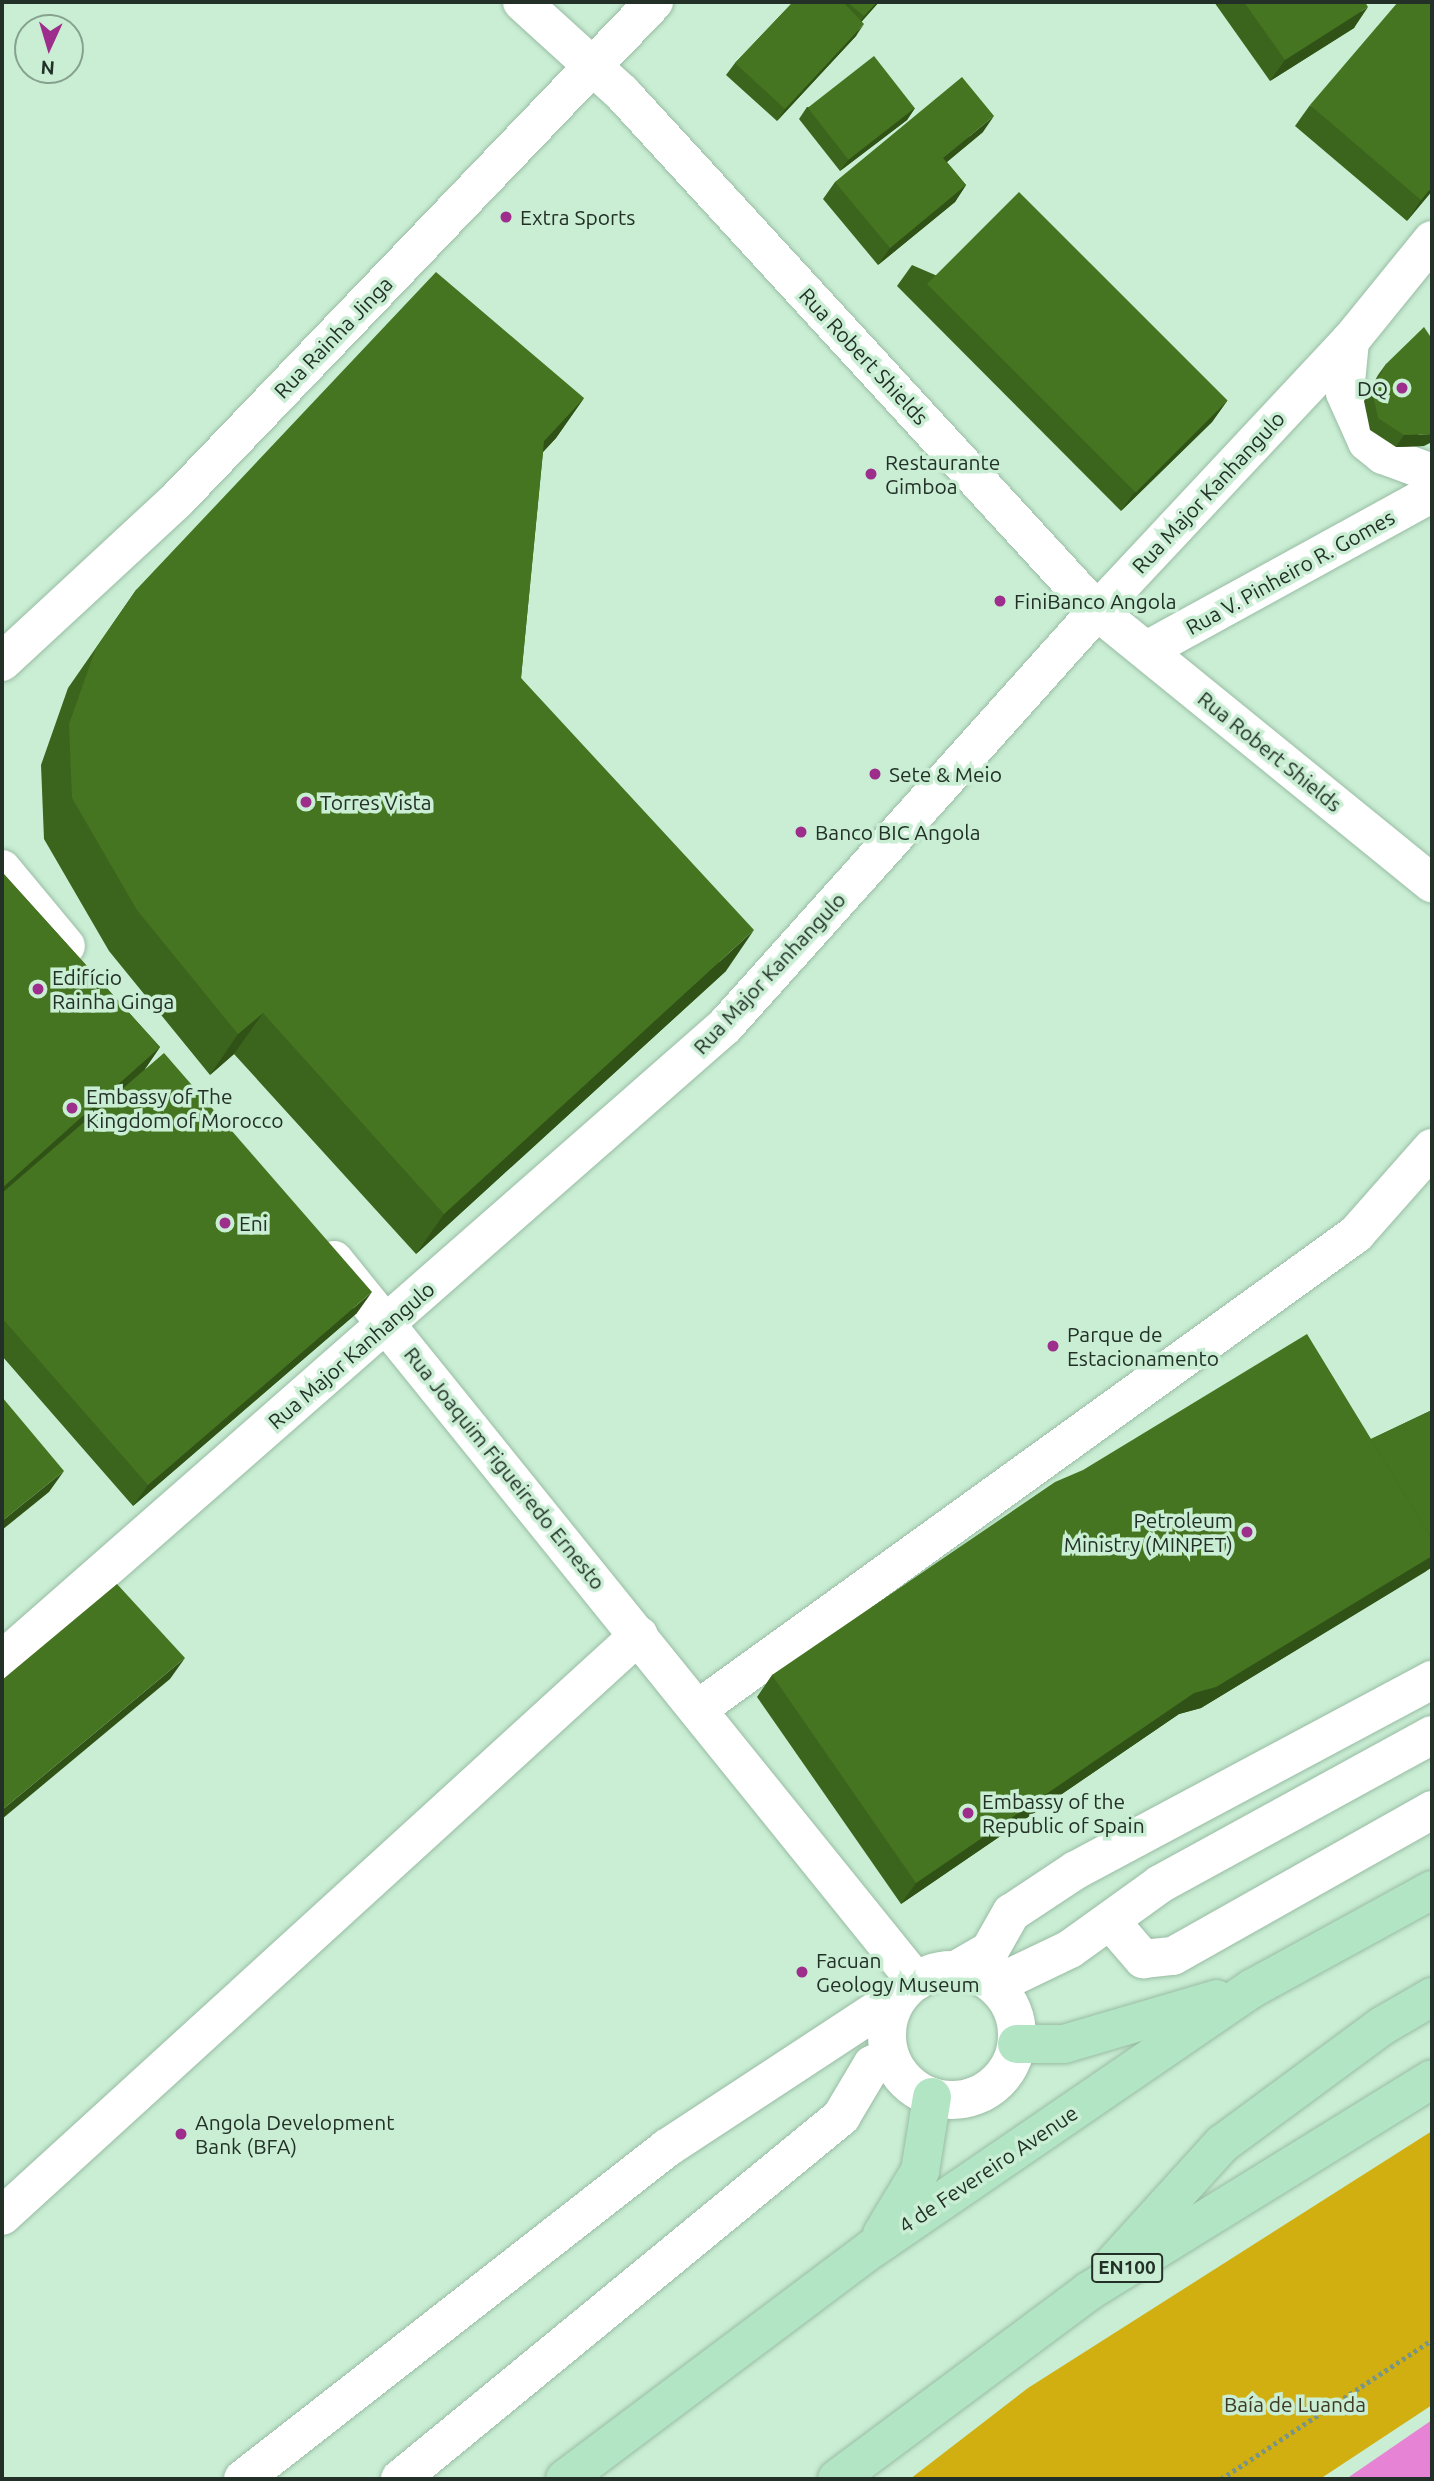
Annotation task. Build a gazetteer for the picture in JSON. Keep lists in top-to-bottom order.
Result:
{
  "streets": {
    "main road": ["4 de Fevereiro Avenue", "EN100"],
    "street": [
      "Rua Rainha Jinga",
      "Rua Robert Shields",
      "Rua Major Kanhangulo",
      "Rua V. Pinheiro R. Gomes",
      "Rua Joaquim Figueiredo Ernesto"
    ]
  },
  "crossings": [
    ["Rua Rainha Jinga", "Rua Robert Shields"],
    ["Rua Robert Shields", "Rua Major Kanhangulo"],
    ["Rua Robert Shields", "Rua V. Pinheiro R. Gomes"],
    ["Rua Major Kanhangulo", "Rua Joaquim Figueiredo Ernesto"]
  ],
  "parks": ["Baía de Luanda"],
  "places": [
    "Extra Sports",
    "DQ",
    "Restaurante Gimboa",
    "FiniBanco Angola",
    "Sete & Meio",
    "Torres Vista",
    "Banco BIC Angola",
    "Edifício Rainha Ginga",
    "Embassy of The Kingdom of Morocco",
    "Eni",
    "Parque de Estacionamento",
    "Petroleum Ministry (MINPET)",
    "Embassy of the Republic of Spain",
    "Facuan Geology Museum",
    "Angola Development Bank (BFA)"
  ],
  "north": "bottom"
}
